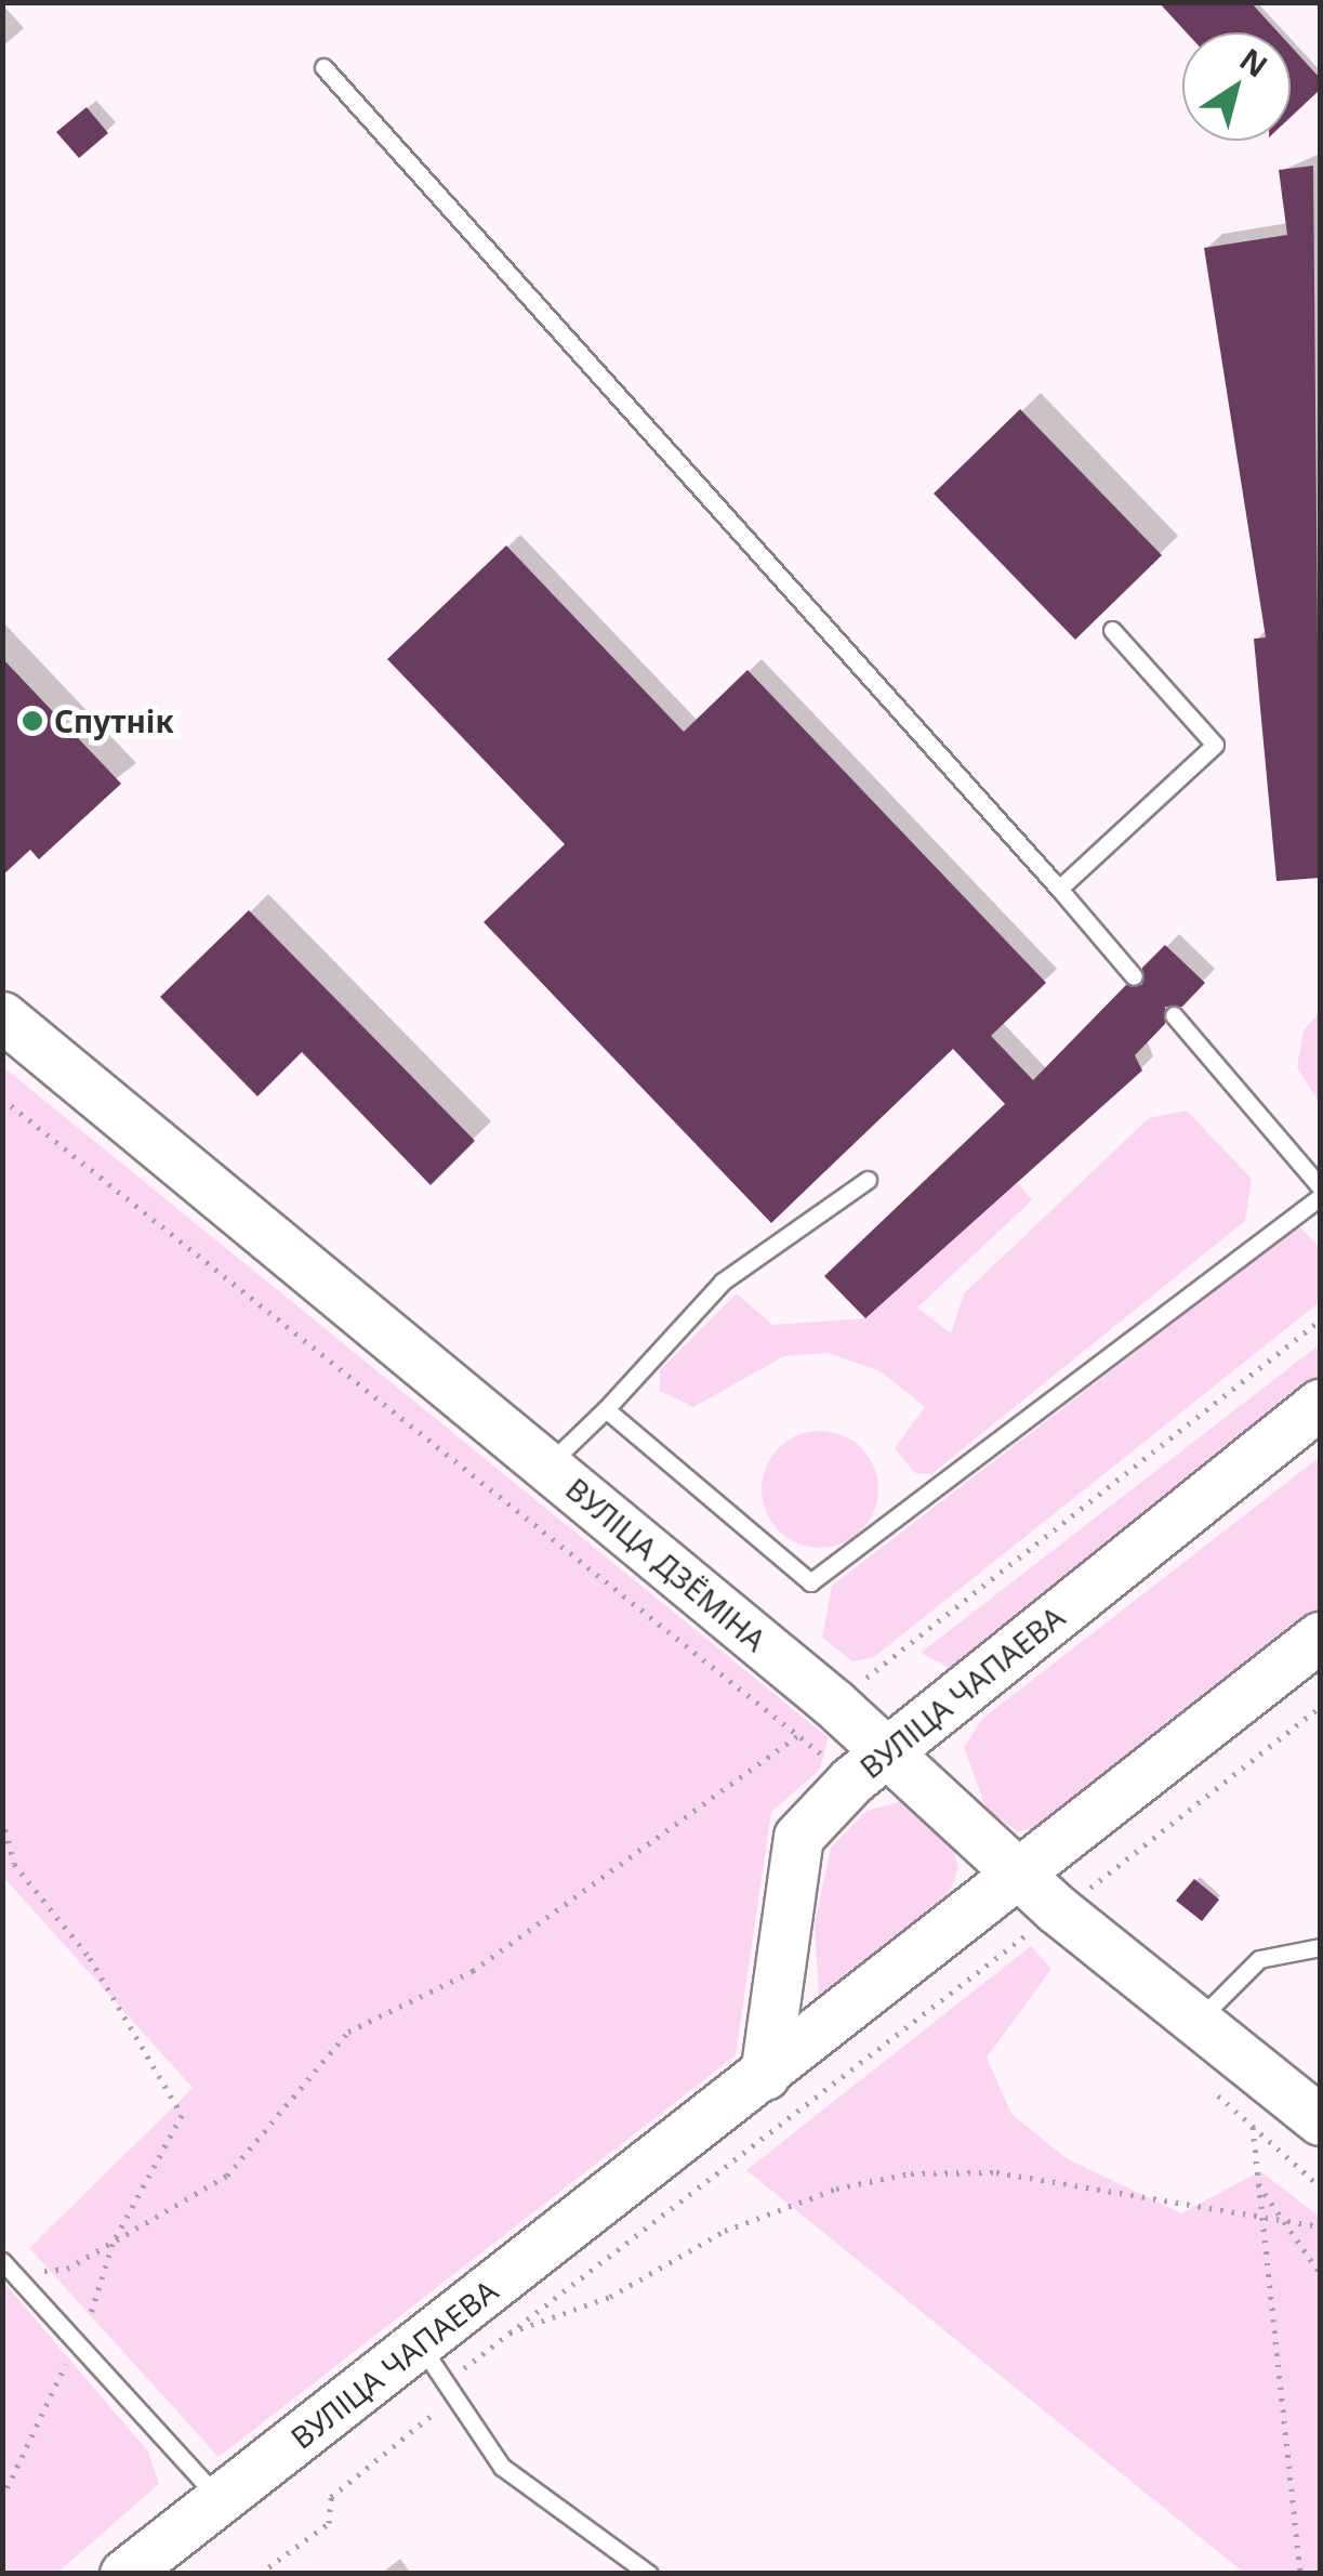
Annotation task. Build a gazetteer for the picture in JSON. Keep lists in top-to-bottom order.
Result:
{
  "streets": {
    "main road": ["ВУЛІЦА ДЗЁМІНА", "ВУЛІЦА ЧАПАЕВА"]
  },
  "crossings": [
    ["ВУЛІЦА ДЗЁМІНА", "ВУЛІЦА ЧАПАЕВА"]
  ],
  "places": ["Спутнік"],
  "north": "top right"
}
